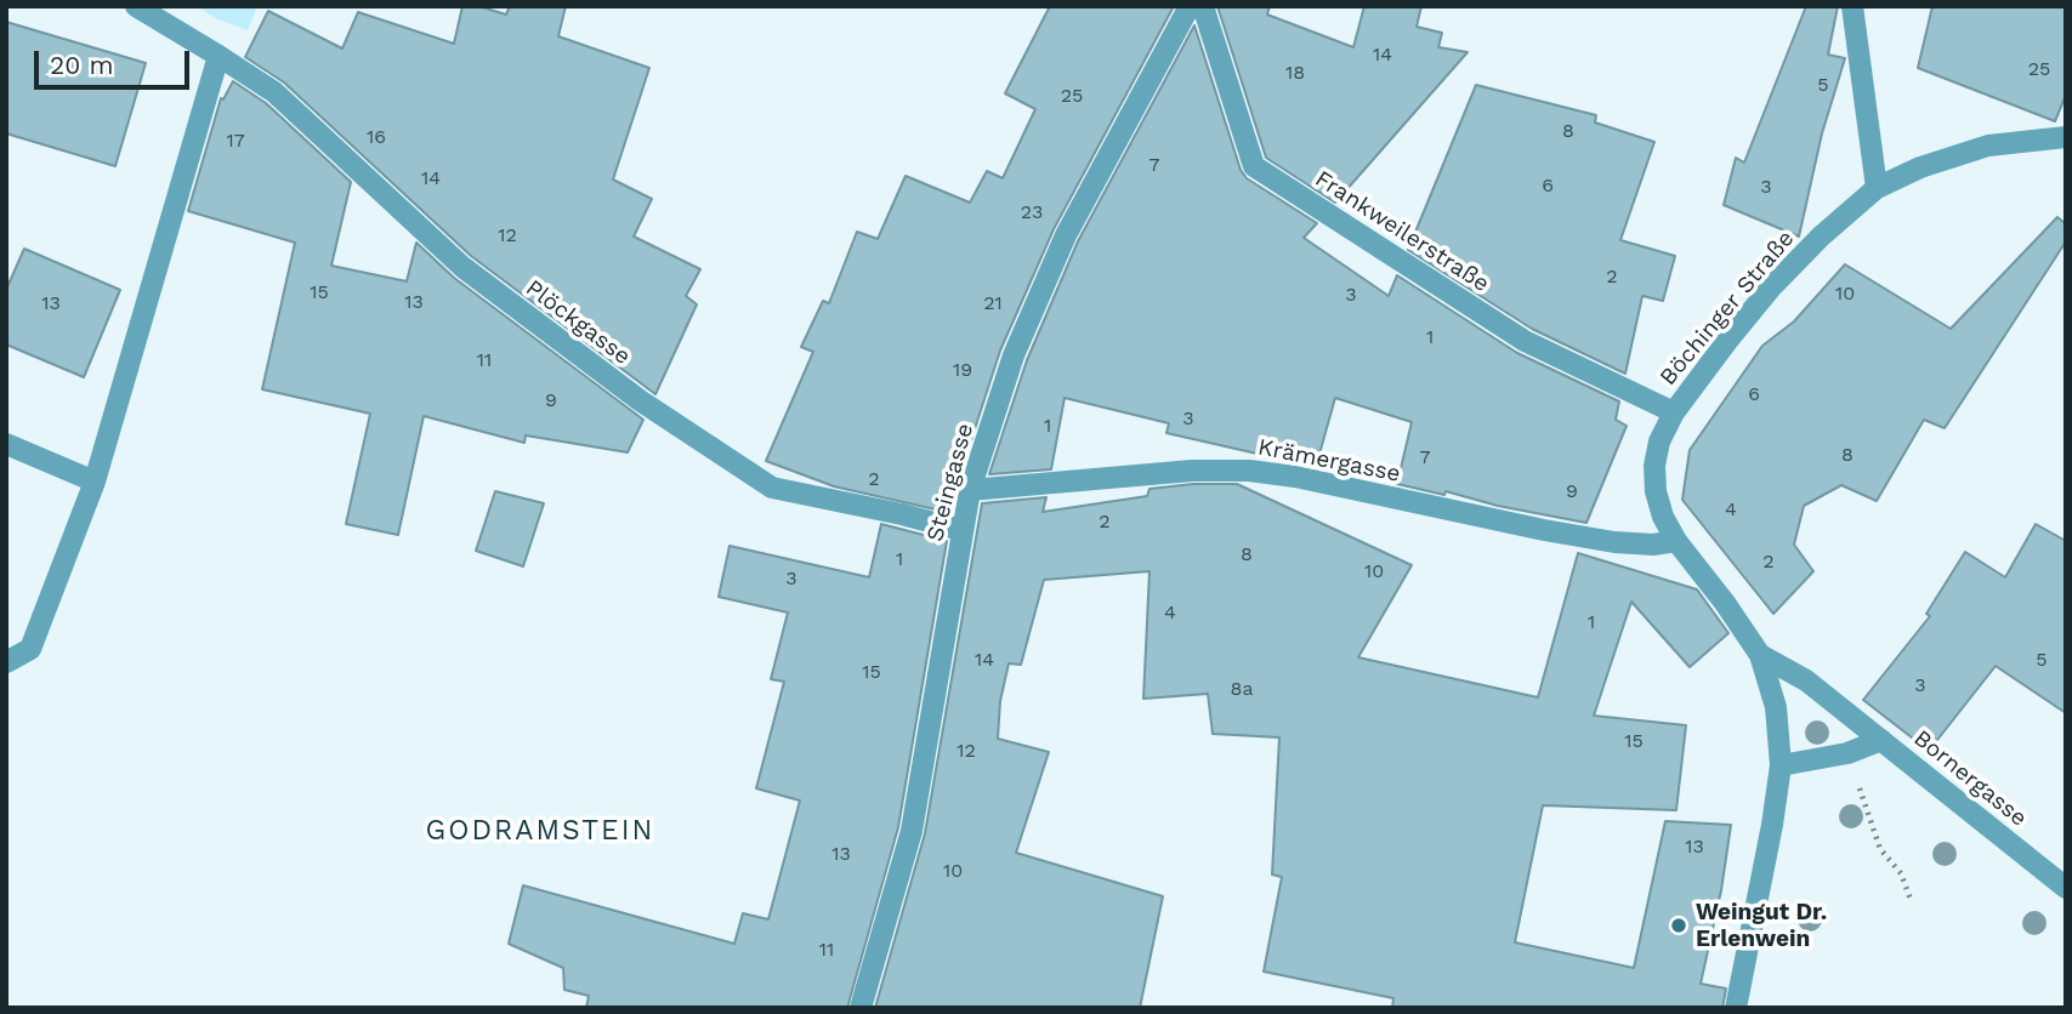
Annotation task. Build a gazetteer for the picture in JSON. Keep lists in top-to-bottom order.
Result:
{
  "streets": {
    "street": [
      "Frankweilerstraße",
      "Böchinger Straße",
      "Plöckgasse",
      "Krämergasse",
      "Steingasse",
      "Bornergasse"
    ]
  },
  "crossings": [
    ["Frankweilerstraße", "Böchinger Straße"],
    ["Böchinger Straße", "Krämergasse"],
    ["Böchinger Straße", "Bornergasse"],
    ["Plöckgasse", "Steingasse"],
    ["Krämergasse", "Steingasse"]
  ],
  "districts": ["GODRAMSTEIN"],
  "places": ["Weingut Dr. Erlenwein"],
  "house_numbers": [
    "14",
    "25",
    "18",
    "5",
    "25",
    "8",
    "16",
    "17",
    "7",
    "14",
    "6",
    "3",
    "23",
    "12",
    "2",
    "15",
    "10",
    "3",
    "13",
    "13",
    "21",
    "1",
    "11",
    "19",
    "6",
    "9",
    "3",
    "1",
    "8",
    "7",
    "2",
    "9",
    "4",
    "2",
    "8",
    "1",
    "2",
    "10",
    "3",
    "4",
    "1",
    "14",
    "5",
    "15",
    "3",
    "8a",
    "15",
    "12",
    "13",
    "13",
    "10",
    "11"
  ],
  "scale_bar": "20 m"
}
